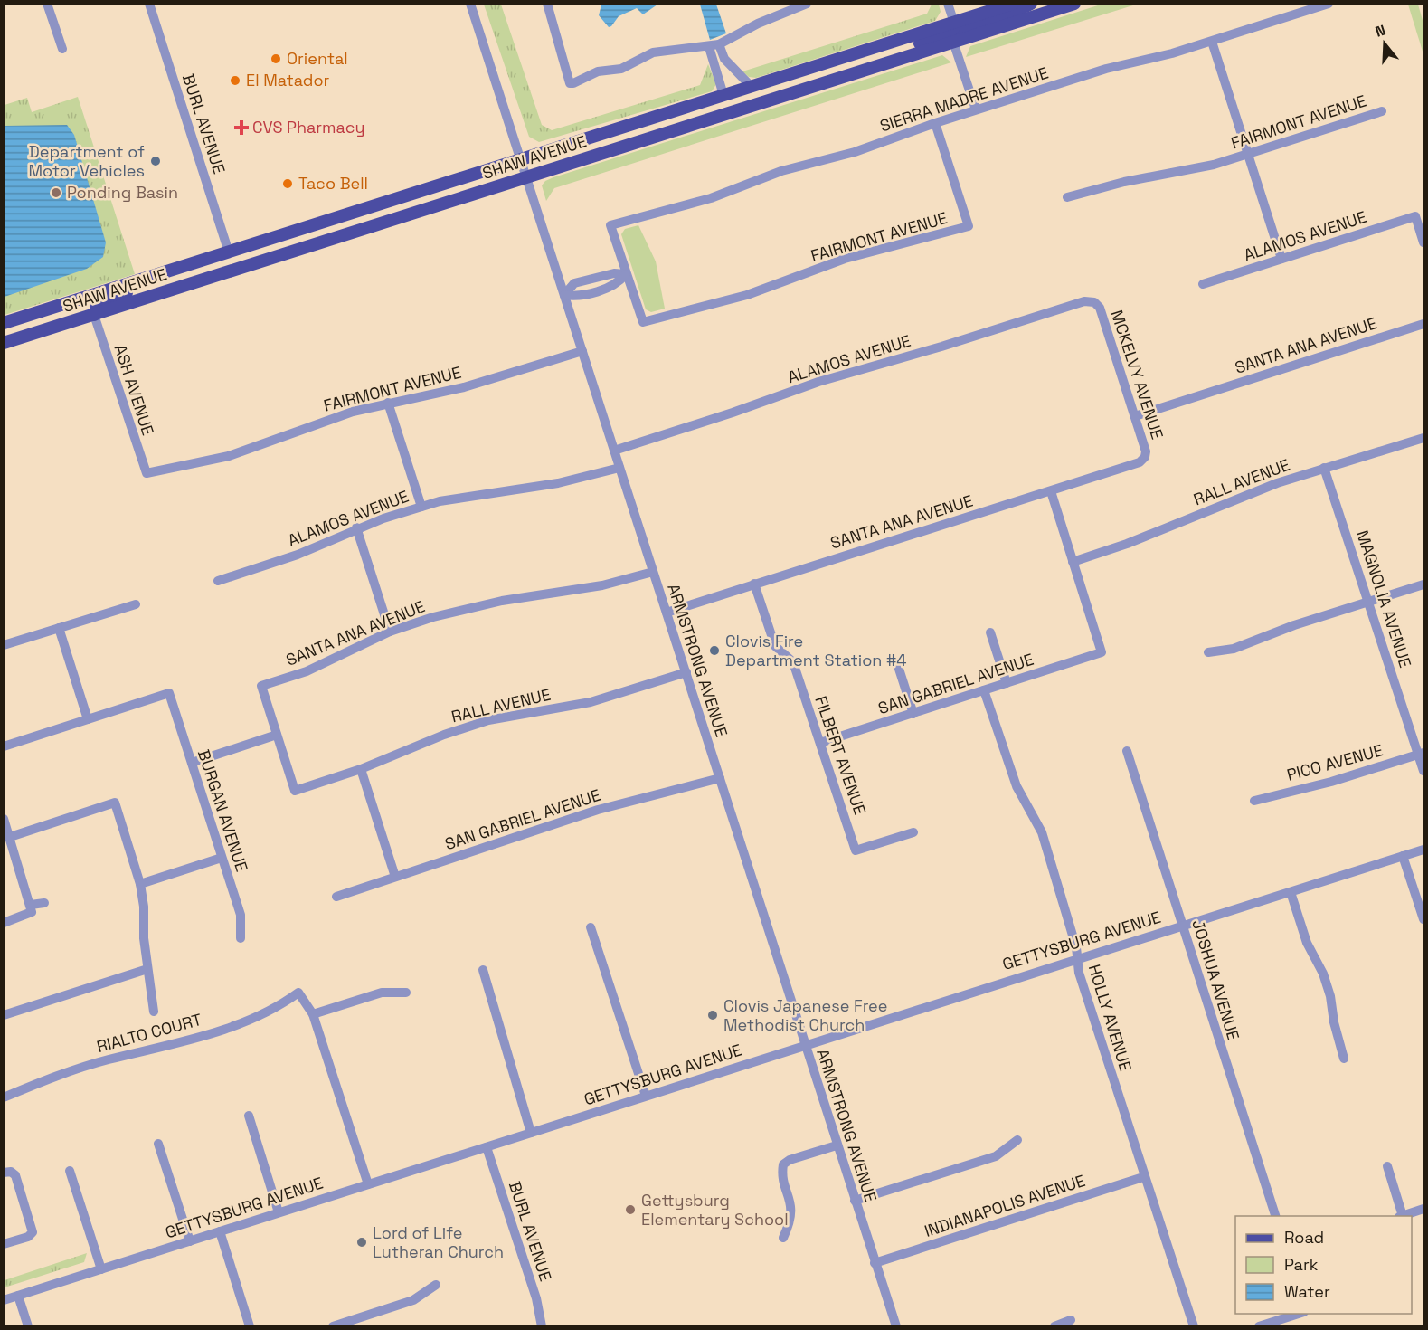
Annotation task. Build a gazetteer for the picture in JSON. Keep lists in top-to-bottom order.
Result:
{
  "streets": {
    "main road": ["SHAW AVENUE"],
    "street": [
      "SIERRA MADRE AVENUE",
      "FAIRMONT AVENUE",
      "BURL AVENUE",
      "ALAMOS AVENUE",
      "SANTA ANA AVENUE",
      "MCKELVY AVENUE",
      "ASH AVENUE",
      "RALL AVENUE",
      "MAGNOLIA AVENUE",
      "ARMSTRONG AVENUE",
      "SAN GABRIEL AVENUE",
      "FILBERT AVENUE",
      "PICO AVENUE",
      "BURGAN AVENUE",
      "GETTYSBURG AVENUE",
      "JOSHUA AVENUE",
      "HOLLY AVENUE",
      "RIALTO COURT",
      "INDIANAPOLIS AVENUE"
    ]
  },
  "crossings": [
    ["SIERRA MADRE AVENUE", "FAIRMONT AVENUE"],
    ["FAIRMONT AVENUE", "ASH AVENUE"],
    ["FAIRMONT AVENUE", "ARMSTRONG AVENUE"],
    ["BURL AVENUE", "SHAW AVENUE"],
    ["BURL AVENUE", "GETTYSBURG AVENUE"],
    ["SHAW AVENUE", "ASH AVENUE"],
    ["SHAW AVENUE", "ARMSTRONG AVENUE"],
    ["ALAMOS AVENUE", "MCKELVY AVENUE"],
    ["ALAMOS AVENUE", "ARMSTRONG AVENUE"],
    ["SANTA ANA AVENUE", "MCKELVY AVENUE"],
    ["SANTA ANA AVENUE", "RALL AVENUE"],
    ["SANTA ANA AVENUE", "ARMSTRONG AVENUE"],
    ["SANTA ANA AVENUE", "FILBERT AVENUE"],
    ["RALL AVENUE", "MAGNOLIA AVENUE"],
    ["RALL AVENUE", "ARMSTRONG AVENUE"],
    ["RALL AVENUE", "SAN GABRIEL AVENUE"],
    ["MAGNOLIA AVENUE", "PICO AVENUE"],
    ["ARMSTRONG AVENUE", "SAN GABRIEL AVENUE"],
    ["ARMSTRONG AVENUE", "GETTYSBURG AVENUE"],
    ["ARMSTRONG AVENUE", "INDIANAPOLIS AVENUE"],
    ["SAN GABRIEL AVENUE", "FILBERT AVENUE"],
    ["SAN GABRIEL AVENUE", "HOLLY AVENUE"],
    ["GETTYSBURG AVENUE", "JOSHUA AVENUE"],
    ["GETTYSBURG AVENUE", "HOLLY AVENUE"],
    ["HOLLY AVENUE", "INDIANAPOLIS AVENUE"]
  ],
  "places": {
    "other": [
      "Oriental",
      "El Matador",
      "Department of Motor Vehicles",
      "Taco Bell",
      "Ponding Basin",
      "Clovis Fire Department Station #4",
      "Clovis Japanese Free Methodist Church",
      "Gettysburg Elementary School",
      "Lord of Life Lutheran Church"
    ],
    "health": ["CVS Pharmacy"]
  },
  "legend": ["Road", "Park", "Water"],
  "north": "top"
}
